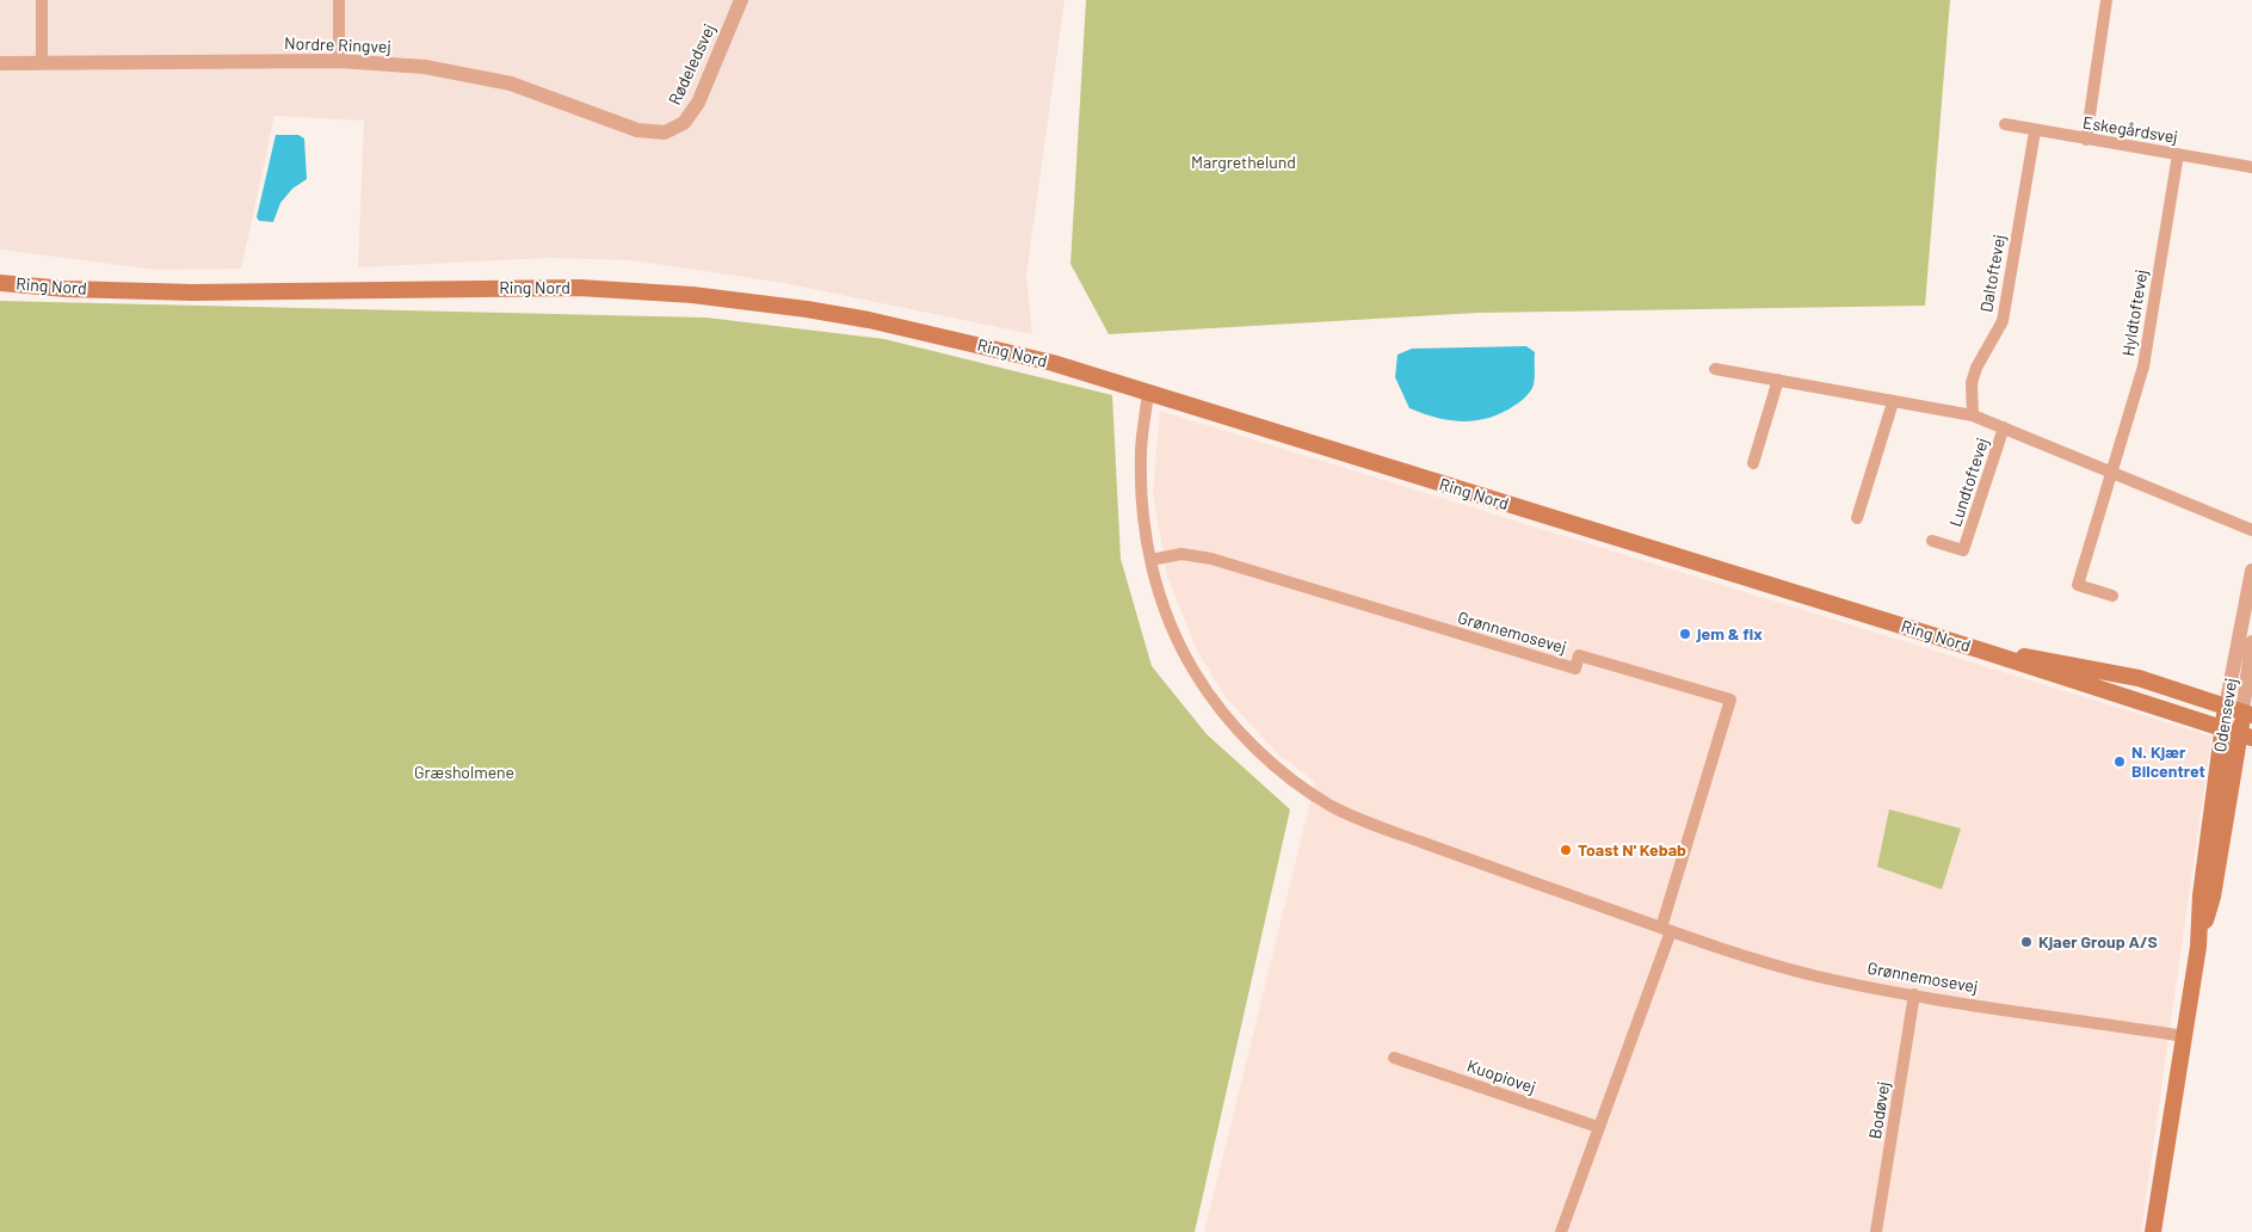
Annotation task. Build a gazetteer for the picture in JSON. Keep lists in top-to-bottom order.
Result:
{
  "streets": {
    "main road": ["Ring Nord", "Odensevej"],
    "street": [
      "Nordre Ringvej",
      "Rødeledsvej",
      "Eskegårdsvej",
      "Daltoftevej",
      "Hyldtoftevej",
      "Lundtoftevej",
      "Grønnemosevej",
      "Kuopiovej",
      "Bodøvej"
    ]
  },
  "crossings": [
    ["Nordre Ringvej", "Rødeledsvej"],
    ["Eskegårdsvej", "Daltoftevej"],
    ["Eskegårdsvej", "Hyldtoftevej"],
    ["Daltoftevej", "Lundtoftevej"],
    ["Ring Nord", "Grønnemosevej"],
    ["Ring Nord", "Odensevej"],
    ["Hyldtoftevej", "Lundtoftevej"],
    ["Grønnemosevej", "Odensevej"],
    ["Grønnemosevej", "Bodøvej"]
  ],
  "parks": ["Margrethelund", "Græsholmene"],
  "places": [
    "jem & fix",
    "N. Kjær Bilcentret",
    "Toast N' Kebab",
    "Kjaer Group A/S"
  ]
}
